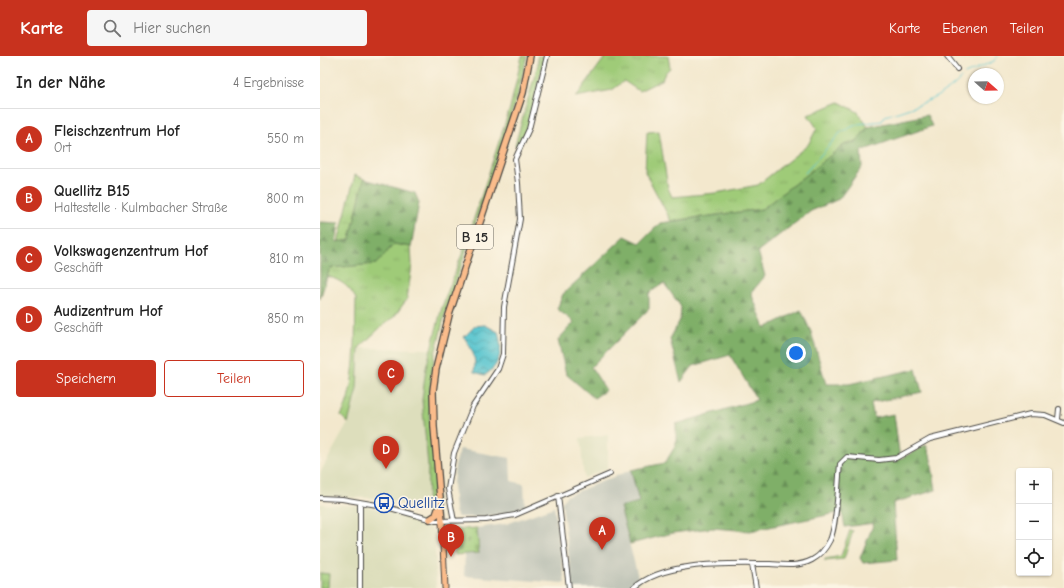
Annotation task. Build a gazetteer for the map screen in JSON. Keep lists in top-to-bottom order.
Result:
{
  "streets": {
    "highway": ["B 15"]
  },
  "places": {
    "bus stop": ["Quellitz"]
  },
  "north": "right",
  "page": {
    "header": "Karte",
    "search": "Hier suchen",
    "nav": ["Karte", "Ebenen", "Teilen"],
    "heading": ["In der Nähe", "4 Ergebnisse"],
    "list": [
      {
        "mark": "A",
        "name": "Fleischzentrum Hof",
        "note": "Ort",
        "value": "550 m"
      },
      {
        "mark": "B",
        "name": "Quellitz B15",
        "note": "Haltestelle · Kulmbacher Straße",
        "value": "800 m"
      },
      {
        "mark": "C",
        "name": "Volkswagenzentrum Hof",
        "note": "Geschäft",
        "value": "810 m"
      },
      {
        "mark": "D",
        "name": "Audizentrum Hof",
        "note": "Geschäft",
        "value": "850 m"
      }
    ],
    "buttons": ["Speichern", "Teilen"],
    "pins": [
      "C",
      "D",
      "A",
      "B"
    ],
    "map_buttons": ["+", "−"]
  }
}
